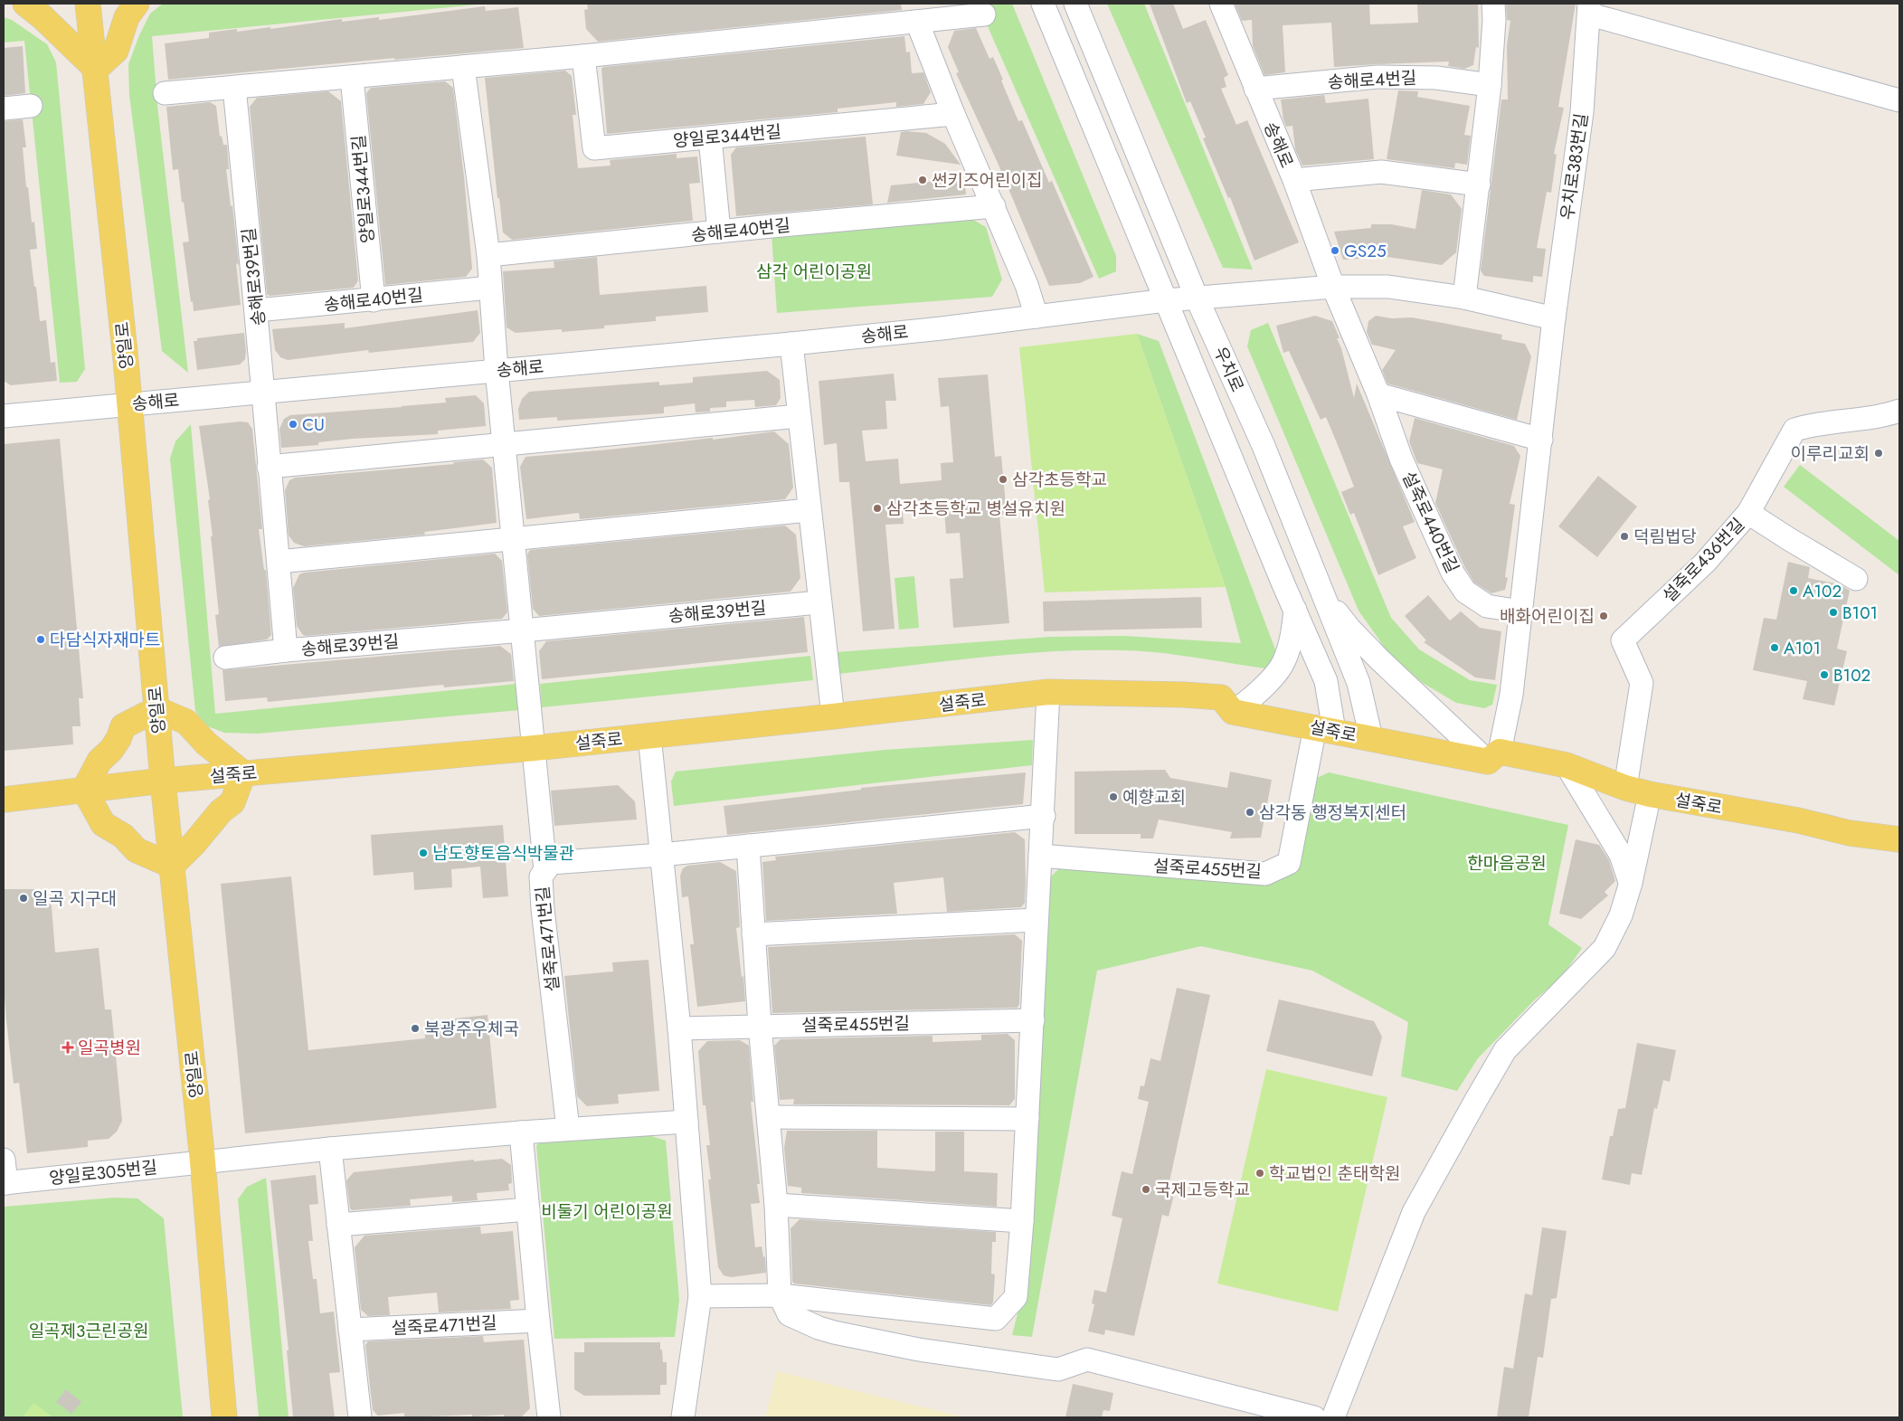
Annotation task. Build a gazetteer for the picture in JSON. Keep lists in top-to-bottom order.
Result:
{
  "streets": {
    "main road": ["양일로", "설죽로"],
    "street": [
      "송해로4번길",
      "양일로344번길",
      "송해로",
      "우치로383번길",
      "송해로40번길",
      "송해로39번길",
      "우치로",
      "설죽로440번길",
      "설죽로436번길",
      "설죽로455번길",
      "설죽로471번길",
      "양일로305번길"
    ]
  },
  "crossings": [
    ["송해로4번길", "송해로"],
    ["양일로344번길", "송해로40번길"],
    ["송해로", "우치로383번길"],
    ["송해로", "송해로39번길"],
    ["송해로", "양일로"],
    ["송해로", "우치로"],
    ["송해로", "설죽로440번길"],
    ["송해로40번길", "송해로39번길"],
    ["양일로", "설죽로"],
    ["양일로", "양일로305번길"],
    ["우치로", "설죽로"],
    ["우치로", "설죽로455번길"],
    ["설죽로436번길", "설죽로"],
    ["설죽로", "설죽로455번길"]
  ],
  "parks": [
    "삼각 어린이공원",
    "한마음공원",
    "비둘기 어린이공원",
    "일곡제3근린공원"
  ],
  "places": {
    "other": [
      "썬키즈어린이집",
      "GS25",
      "CU",
      "이루리교회",
      "삼각초등학교",
      "삼각초등학교 병설유치원",
      "덕림법당",
      "A102",
      "B101",
      "배화어린이집",
      "다담식자재마트",
      "A101",
      "B102",
      "예향교회",
      "삼각동 행정복지센터",
      "남도향토음식박물관",
      "일곡 지구대",
      "북광주우체국",
      "학교법인 춘태학원",
      "국제고등학교"
    ],
    "health": ["일곡병원"]
  }
}
